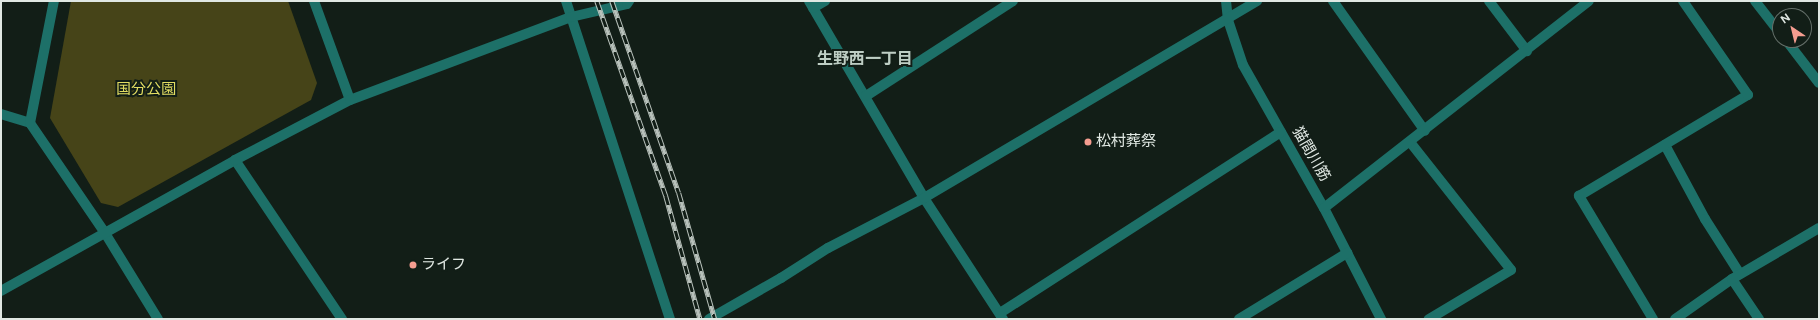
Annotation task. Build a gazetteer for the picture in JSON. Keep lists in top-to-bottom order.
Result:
{
  "streets": {
    "street": ["猫間川筋"]
  },
  "districts": ["生野西一丁目"],
  "parks": ["国分公園"],
  "places": ["松村葬祭", "ライフ"],
  "north": "top left"
}
